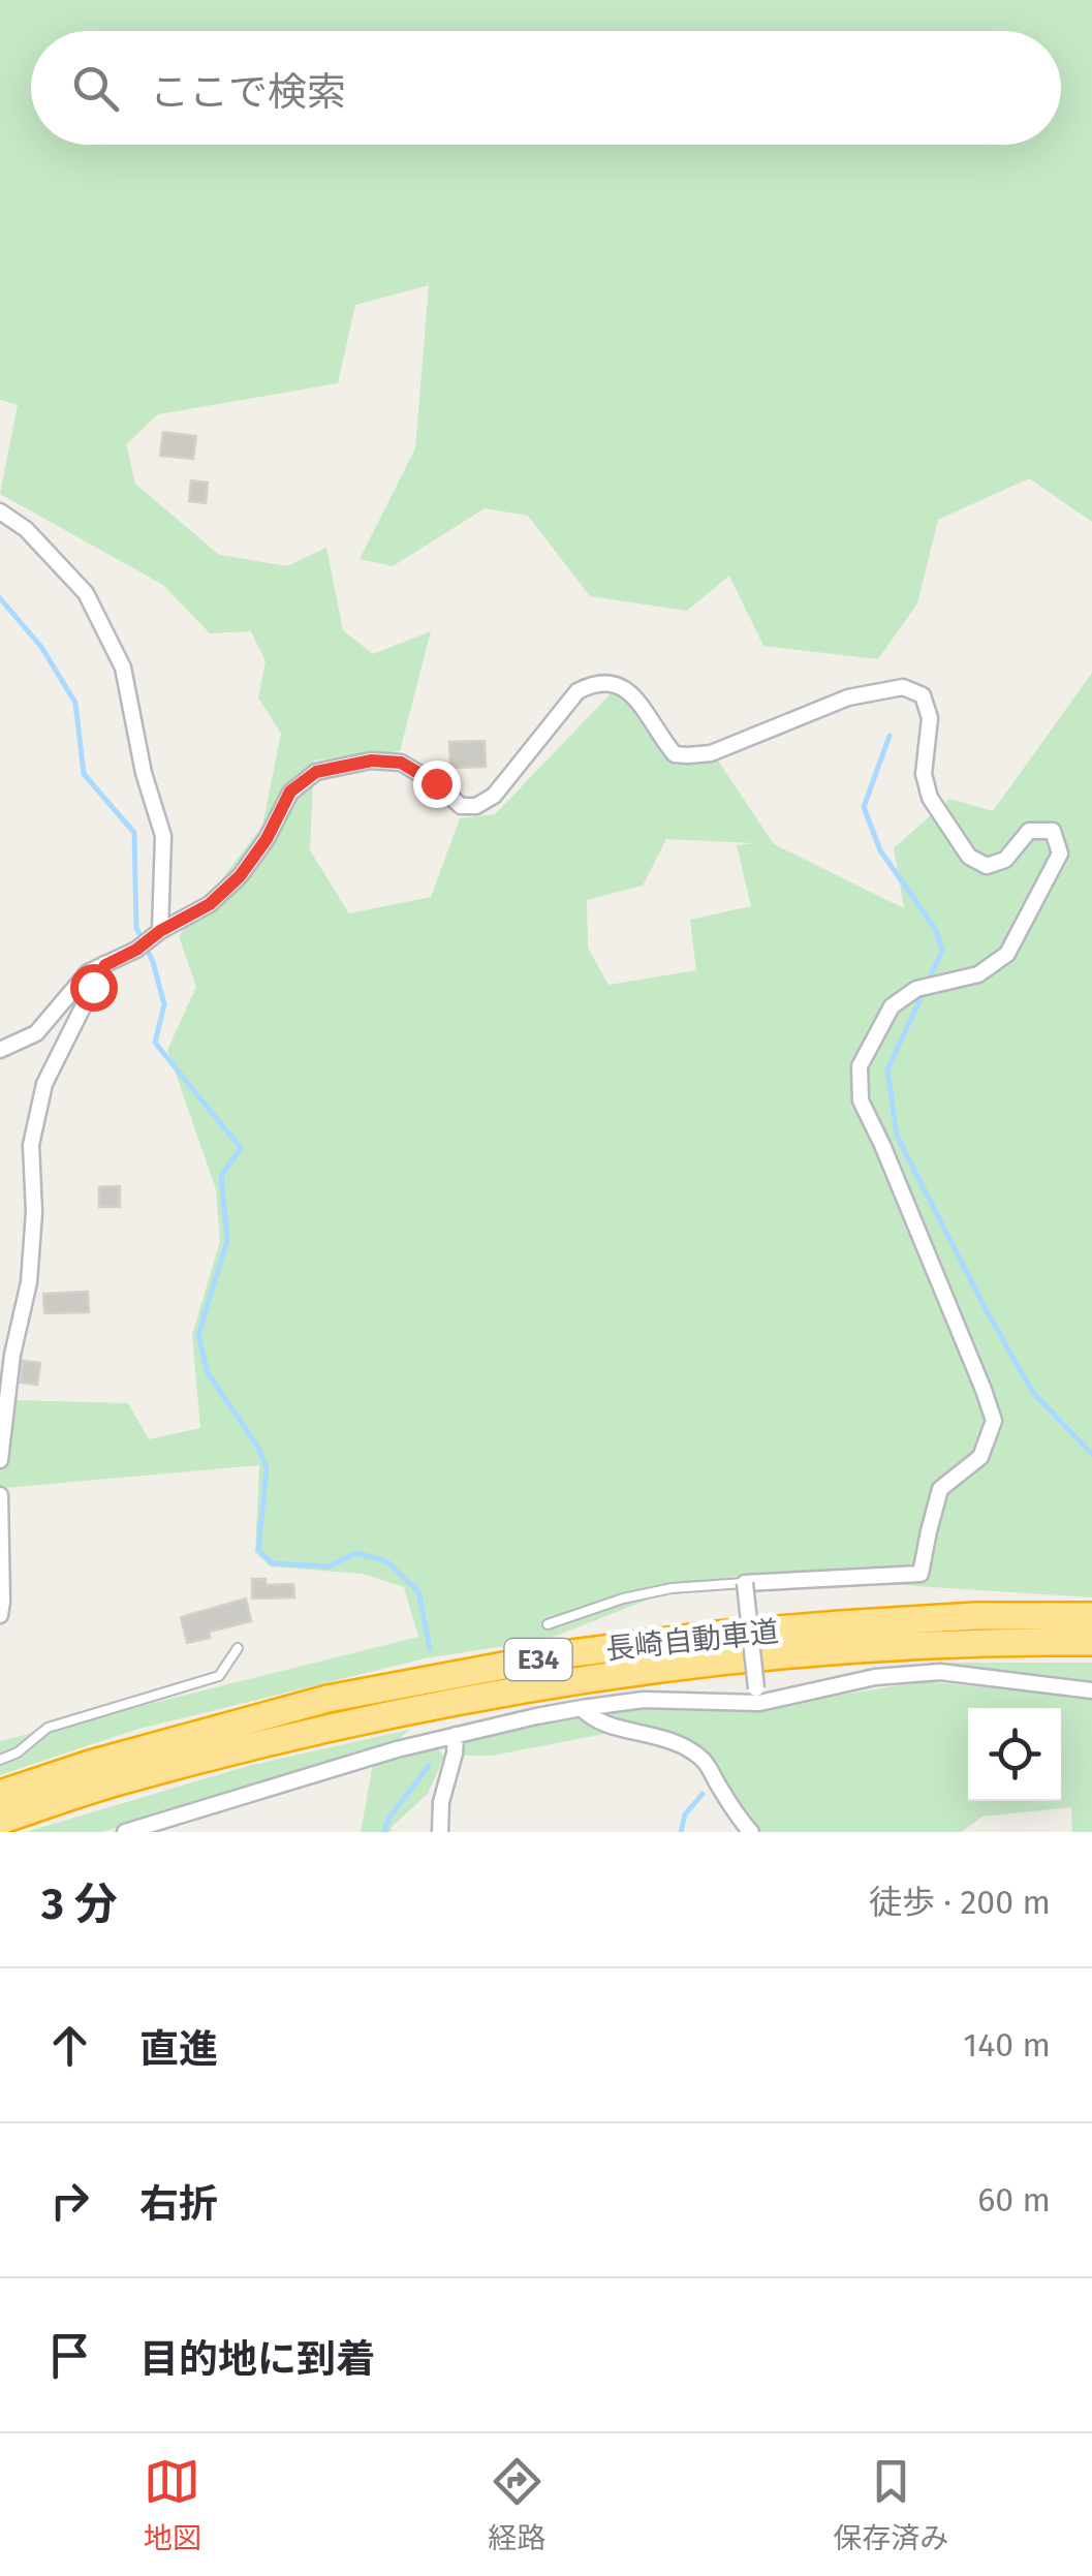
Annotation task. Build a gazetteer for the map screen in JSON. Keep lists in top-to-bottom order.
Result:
{
  "streets": {
    "highway": ["長崎自動車道", "E34"]
  },
  "page": {
    "search": "ここで検索",
    "heading": ["3 分", "徒歩 · 200 m"],
    "list": [
      ["直進", "140 m"],
      ["右折", "60 m"],
      "目的地に到着"
    ],
    "nav": ["地図", "経路", "保存済み"]
  }
}
